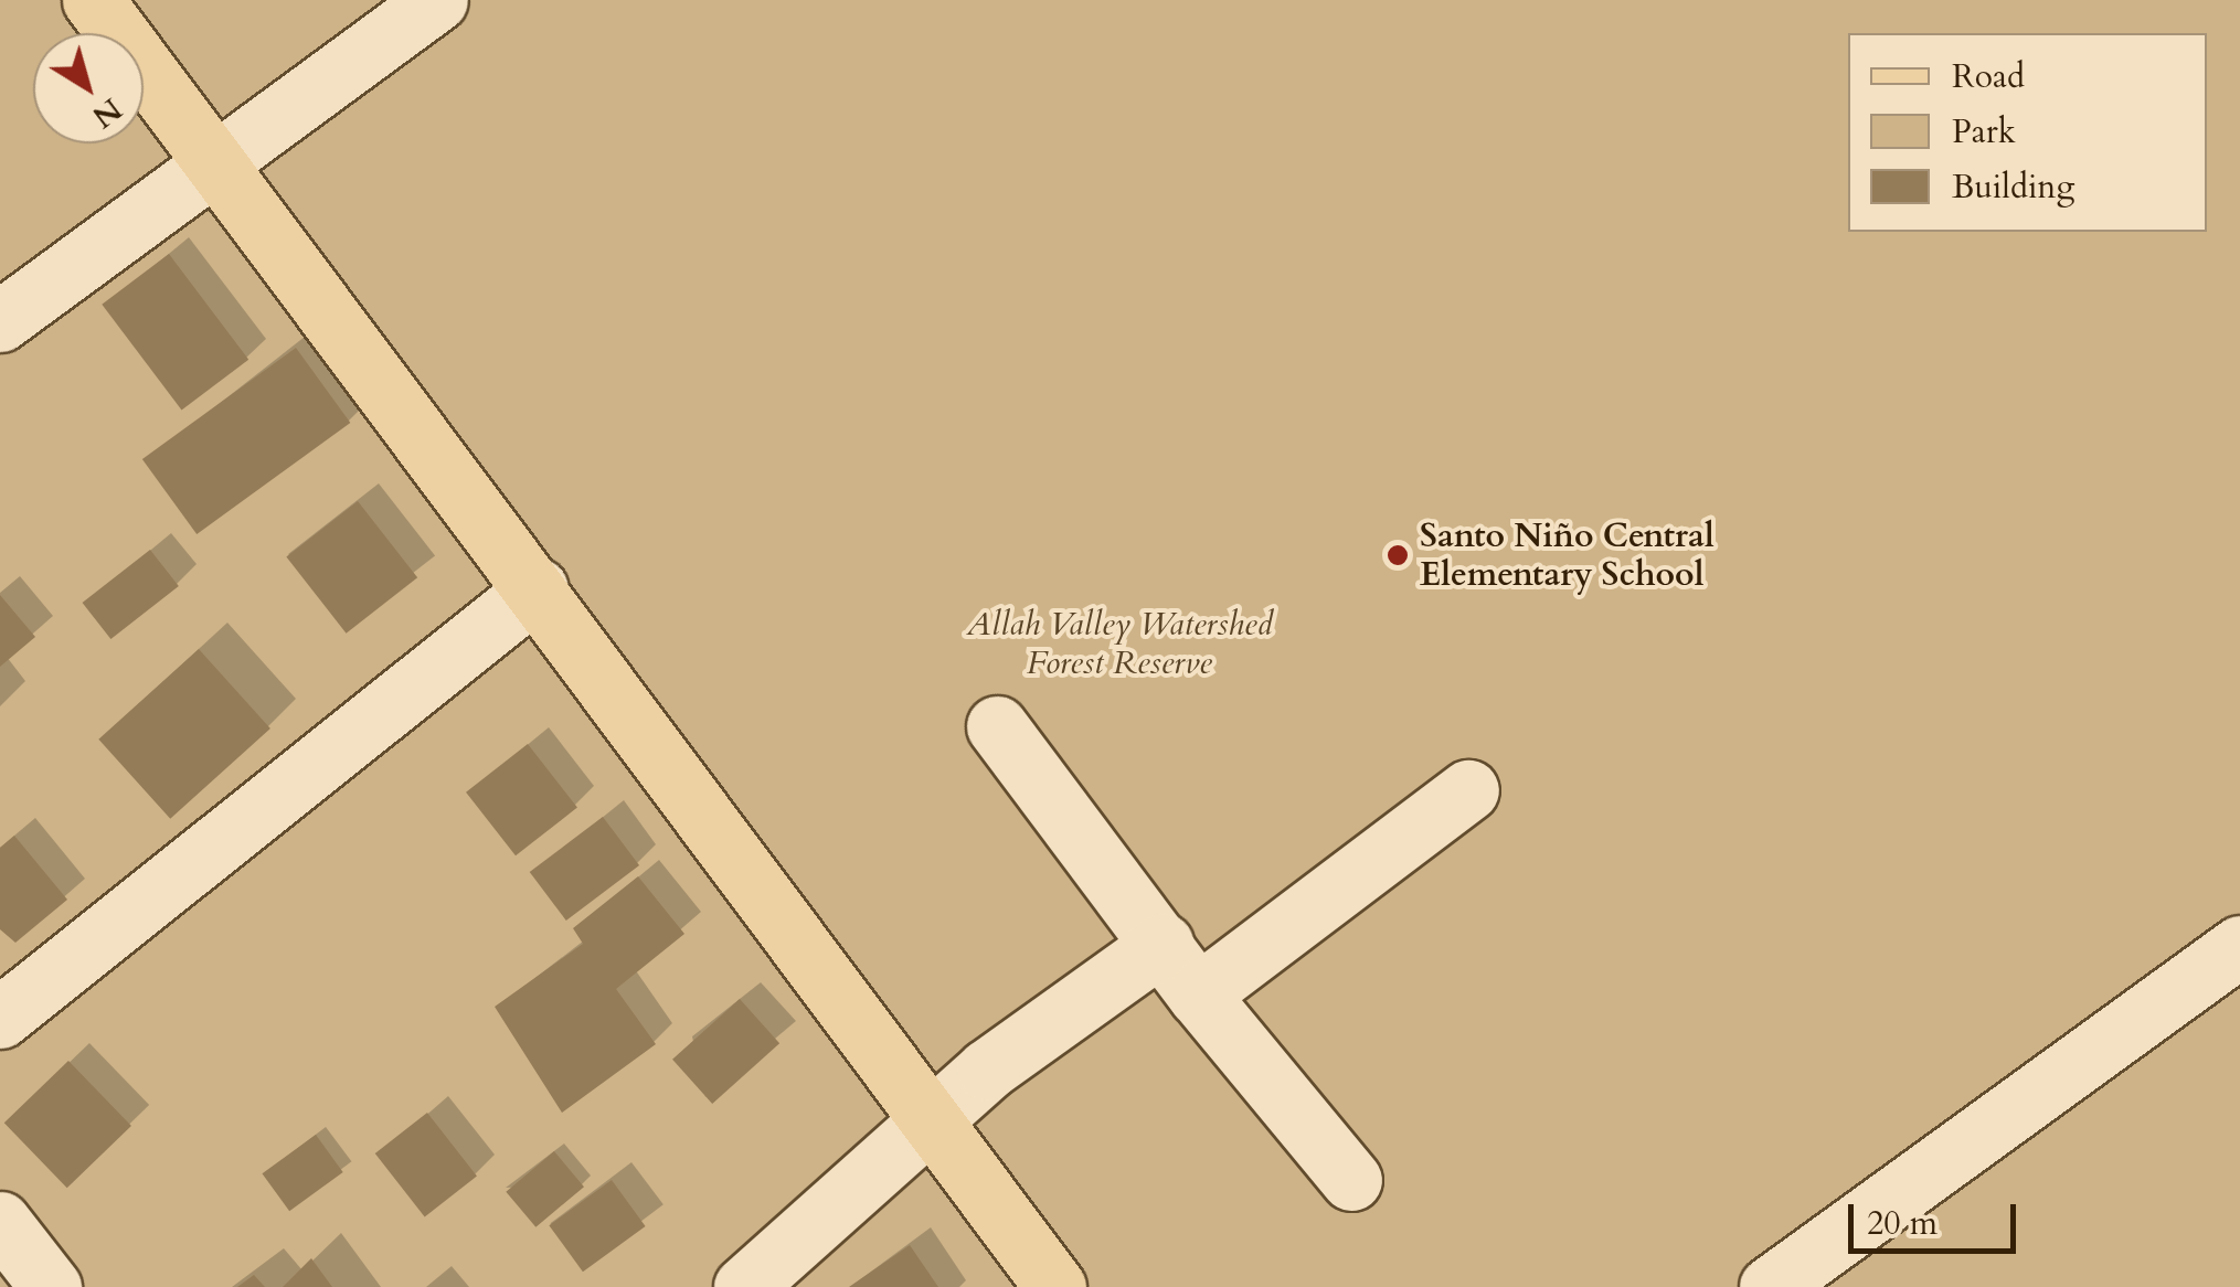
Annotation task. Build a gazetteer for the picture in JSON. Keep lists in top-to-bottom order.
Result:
{
  "parks": ["Allah Valley Watershed Forest Reserve"],
  "places": ["Santo Niño Central Elementary School"],
  "legend": ["Road", "Park", "Building"],
  "scale_bar": "20 m",
  "north": "bottom right"
}
